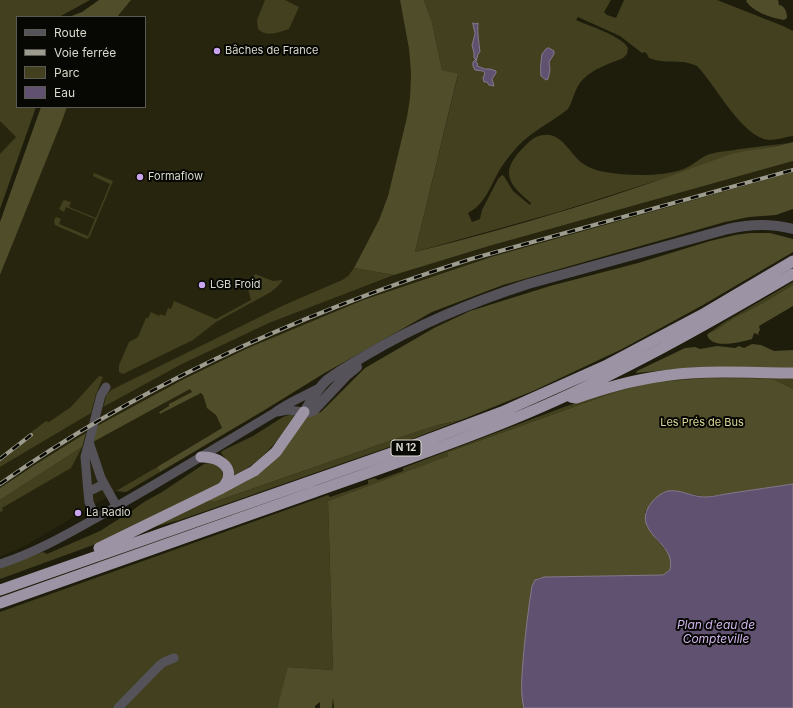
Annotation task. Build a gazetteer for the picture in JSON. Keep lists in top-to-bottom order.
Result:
{
  "streets": {
    "highway": ["N 12"]
  },
  "water": ["Plan d'eau de Compteville"],
  "parks": ["Les Prés de Bus"],
  "places": [
    "Bâches de France",
    "Formaflow",
    "LGB Froid",
    "La Radio"
  ],
  "legend": [
    "Route",
    "Voie ferrée",
    "Parc",
    "Eau"
  ]
}
